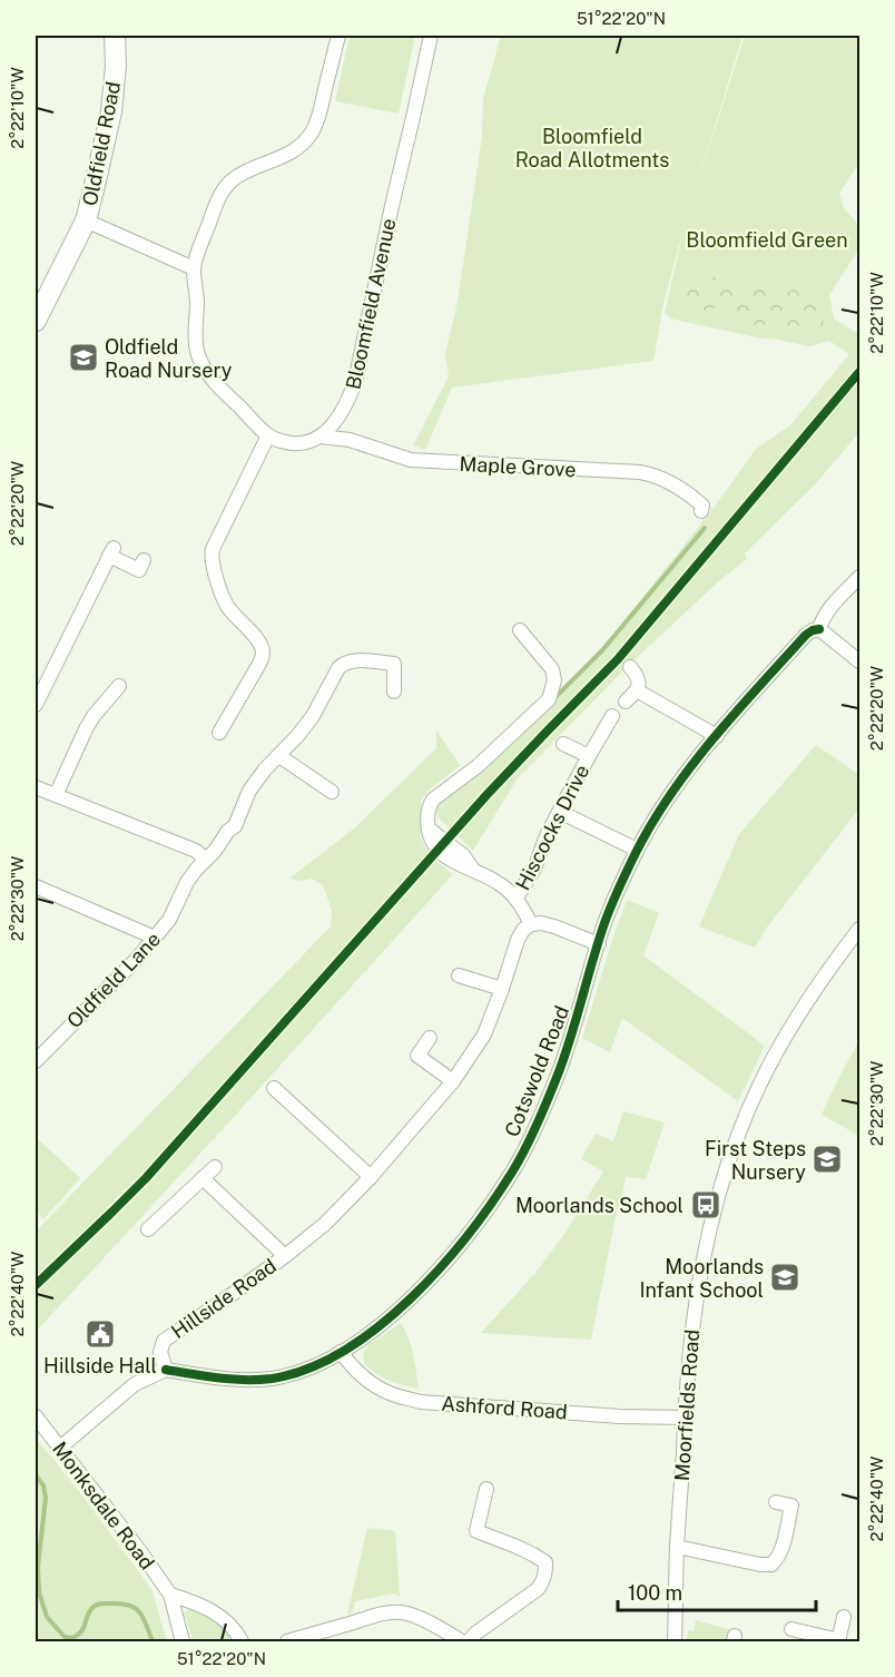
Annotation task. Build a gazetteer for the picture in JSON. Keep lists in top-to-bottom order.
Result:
{
  "streets": {
    "main road": ["Oldfield Road"],
    "street": [
      "Bloomfield Avenue",
      "Maple Grove",
      "Hiscocks Drive",
      "Oldfield Lane",
      "Cotswold Road",
      "Hillside Road",
      "Moorfields Road",
      "Ashford Road",
      "Monksdale Road"
    ]
  },
  "crossings": [
    ["Bloomfield Avenue", "Maple Grove"],
    ["Hiscocks Drive", "Hillside Road"],
    ["Cotswold Road", "Hillside Road"],
    ["Cotswold Road", "Ashford Road"],
    ["Hillside Road", "Monksdale Road"],
    ["Moorfields Road", "Ashford Road"]
  ],
  "parks": ["Bloomfield Road Allotments", "Bloomfield Green"],
  "places": {
    "school or university": ["Oldfield Road Nursery", "First Steps Nursery", "Moorlands Infant School"],
    "bus stop": ["Moorlands School"],
    "public building": ["Hillside Hall"]
  },
  "scale_bar": "100 m",
  "coordinates": [
    "51°22'20\"N",
    "2°22'10\"W",
    "2°22'20\"W",
    "2°22'30\"W",
    "2°22'40\"W"
  ]
}
